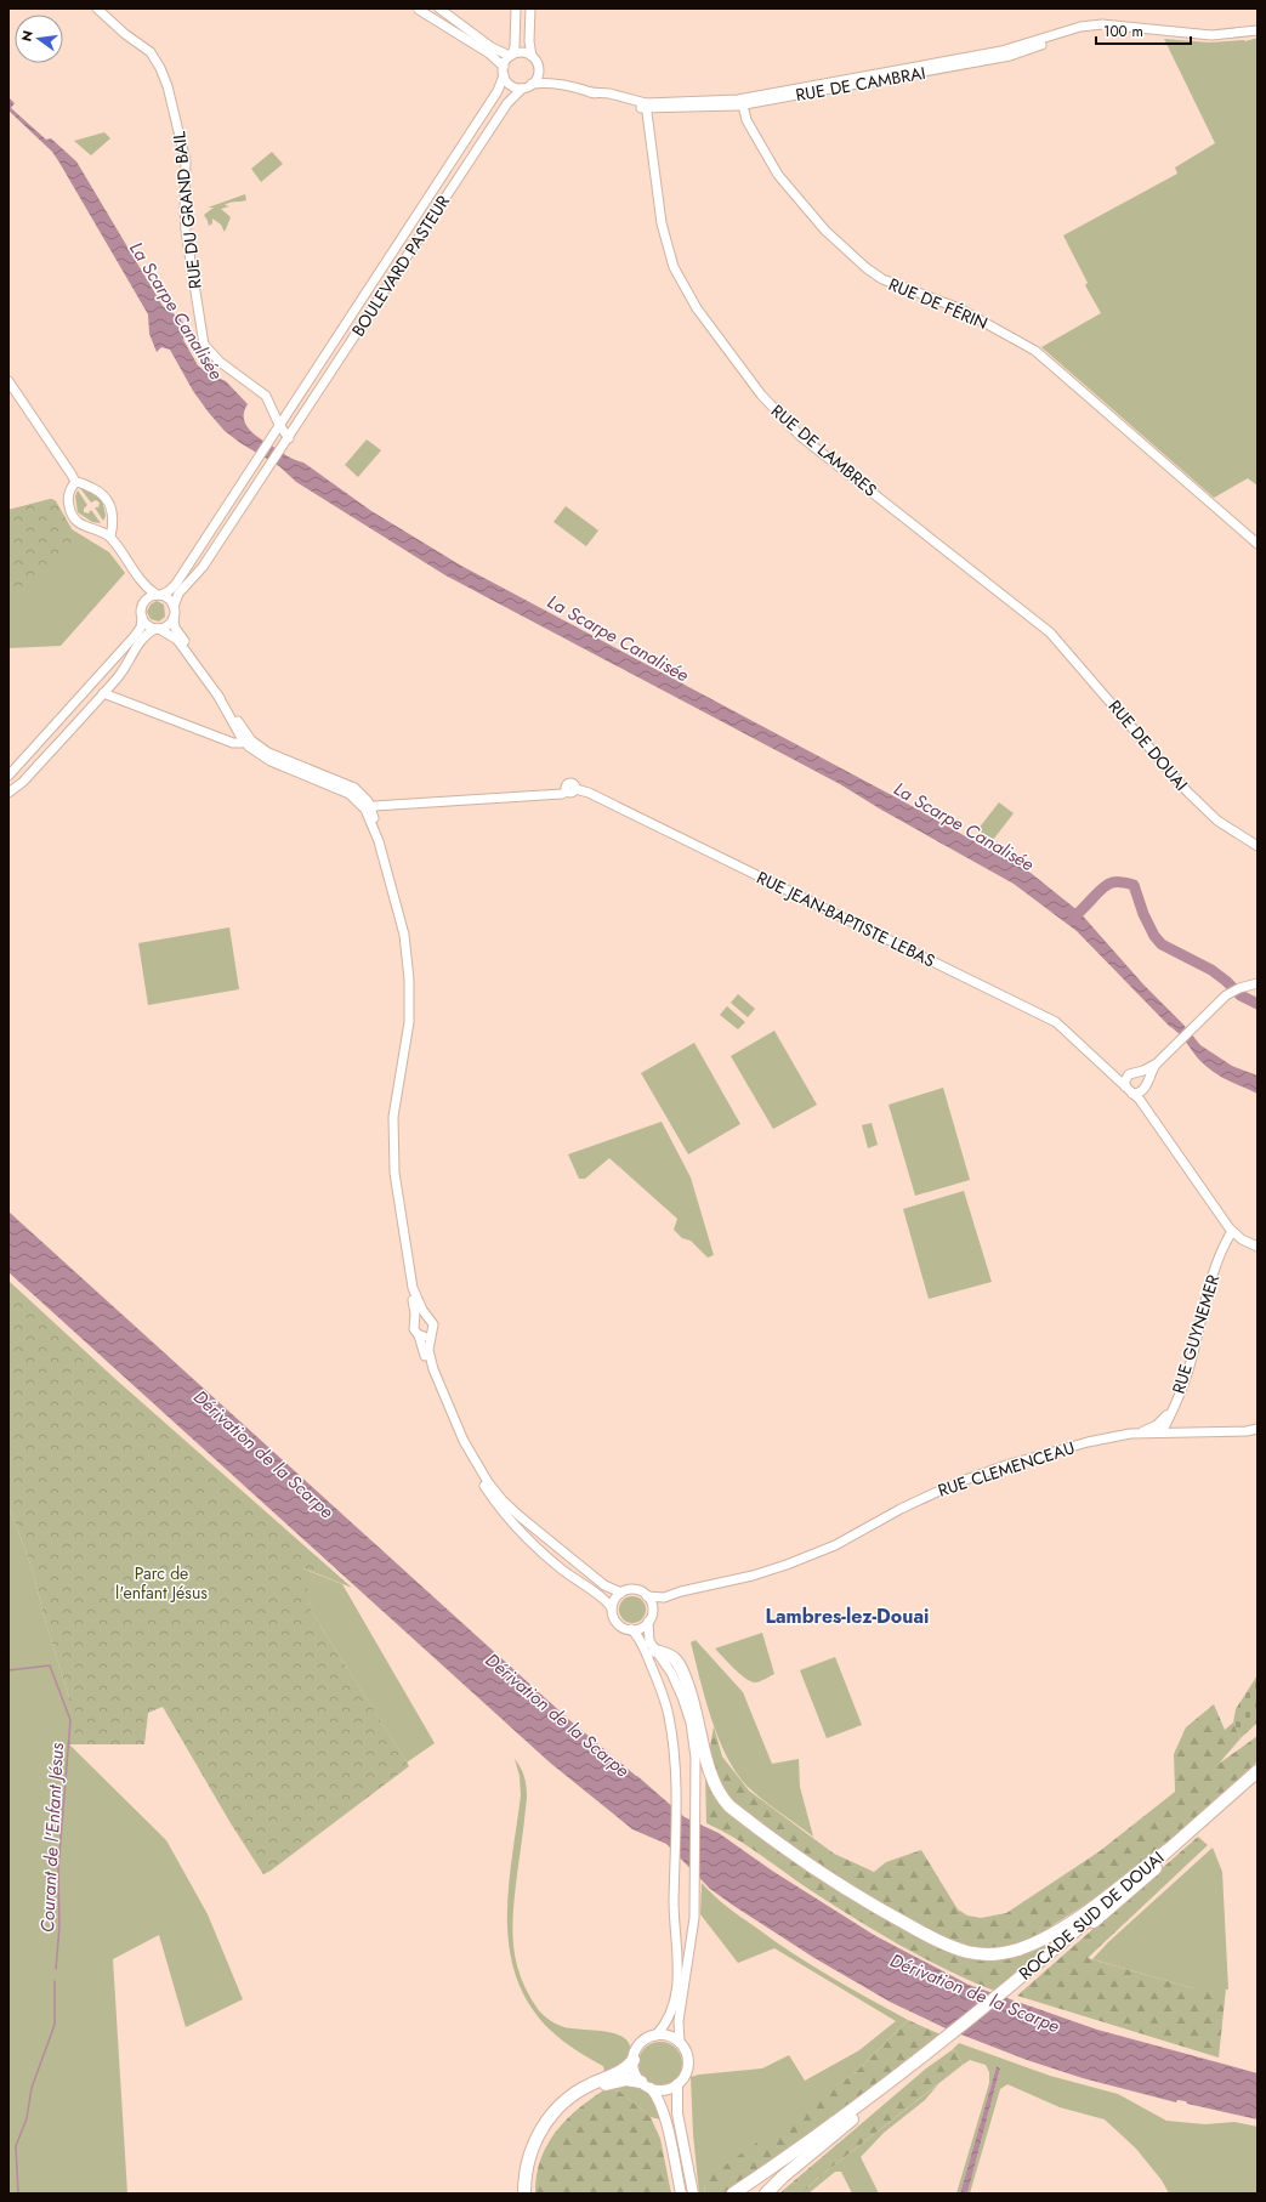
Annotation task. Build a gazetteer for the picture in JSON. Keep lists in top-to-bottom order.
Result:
{
  "streets": {
    "highway": ["ROCADE SUD DE DOUAI"],
    "main road": [
      "RUE DE CAMBRAI",
      "RUE DU GRAND BAIL",
      "BOULEVARD PASTEUR",
      "RUE DE FÉRIN",
      "RUE DE LAMBRES",
      "RUE DE DOUAI",
      "RUE JEAN-BAPTISTE LEBAS",
      "RUE GUYNEMER",
      "RUE CLEMENCEAU"
    ]
  },
  "crossings": [
    ["RUE DE CAMBRAI", "BOULEVARD PASTEUR"],
    ["RUE DE CAMBRAI", "RUE DE FÉRIN"],
    ["RUE DE CAMBRAI", "RUE DE LAMBRES"],
    ["RUE DU GRAND BAIL", "BOULEVARD PASTEUR"],
    ["RUE DE LAMBRES", "RUE DE DOUAI"],
    ["RUE GUYNEMER", "RUE CLEMENCEAU"]
  ],
  "districts": ["Lambres-lez-Douai"],
  "water": ["La Scarpe Canalisée", "Dérivation de la Scarpe", "Courant de l'Enfant Jésus"],
  "parks": ["Parc de l'enfant Jésus"],
  "scale_bar": "100 m",
  "north": "left"
}
